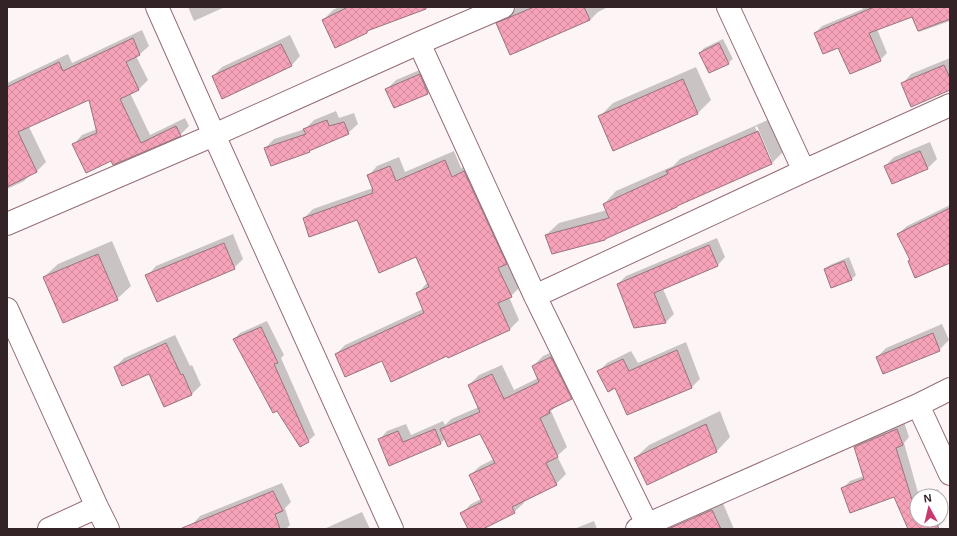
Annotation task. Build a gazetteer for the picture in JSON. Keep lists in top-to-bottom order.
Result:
{
  "north": "top"
}
